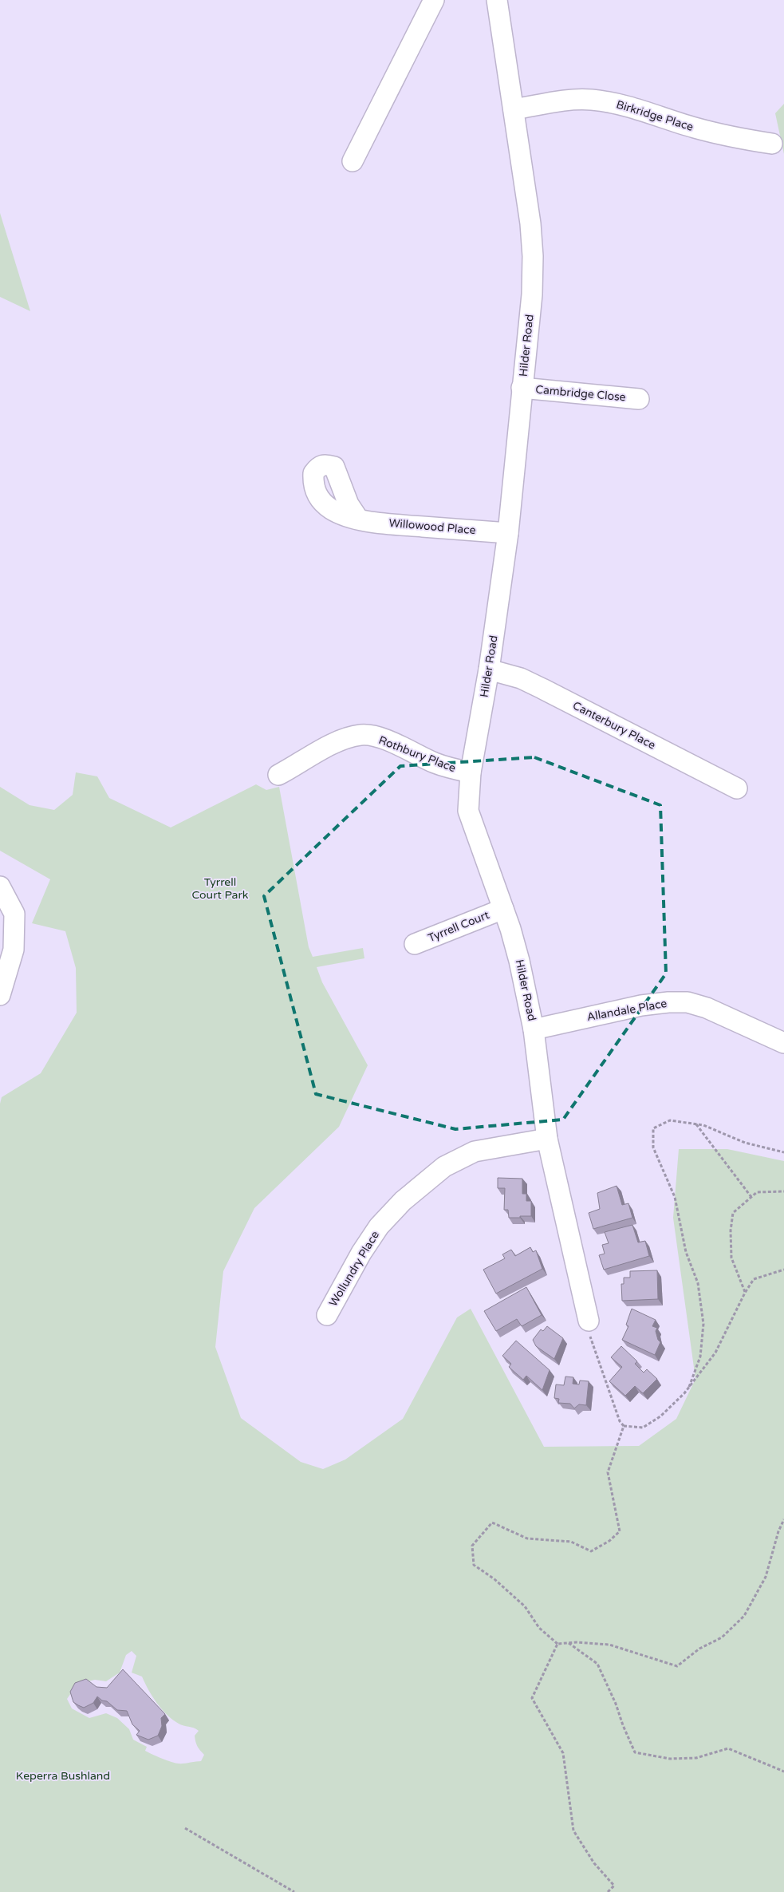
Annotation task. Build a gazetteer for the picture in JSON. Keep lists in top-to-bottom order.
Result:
{
  "streets": {
    "street": [
      "Birkridge Place",
      "Hilder Road",
      "Cambridge Close",
      "Willowood Place",
      "Canterbury Place",
      "Rothbury Place",
      "Tyrrell Court",
      "Allandale Place",
      "Wollundry Place"
    ]
  },
  "crossings": [
    ["Birkridge Place", "Hilder Road"],
    ["Hilder Road", "Cambridge Close"],
    ["Hilder Road", "Willowood Place"],
    ["Hilder Road", "Canterbury Place"],
    ["Hilder Road", "Rothbury Place"],
    ["Hilder Road", "Tyrrell Court"],
    ["Hilder Road", "Allandale Place"],
    ["Hilder Road", "Wollundry Place"]
  ],
  "parks": ["Tyrrell Court Park", "Keperra Bushland"]
}
